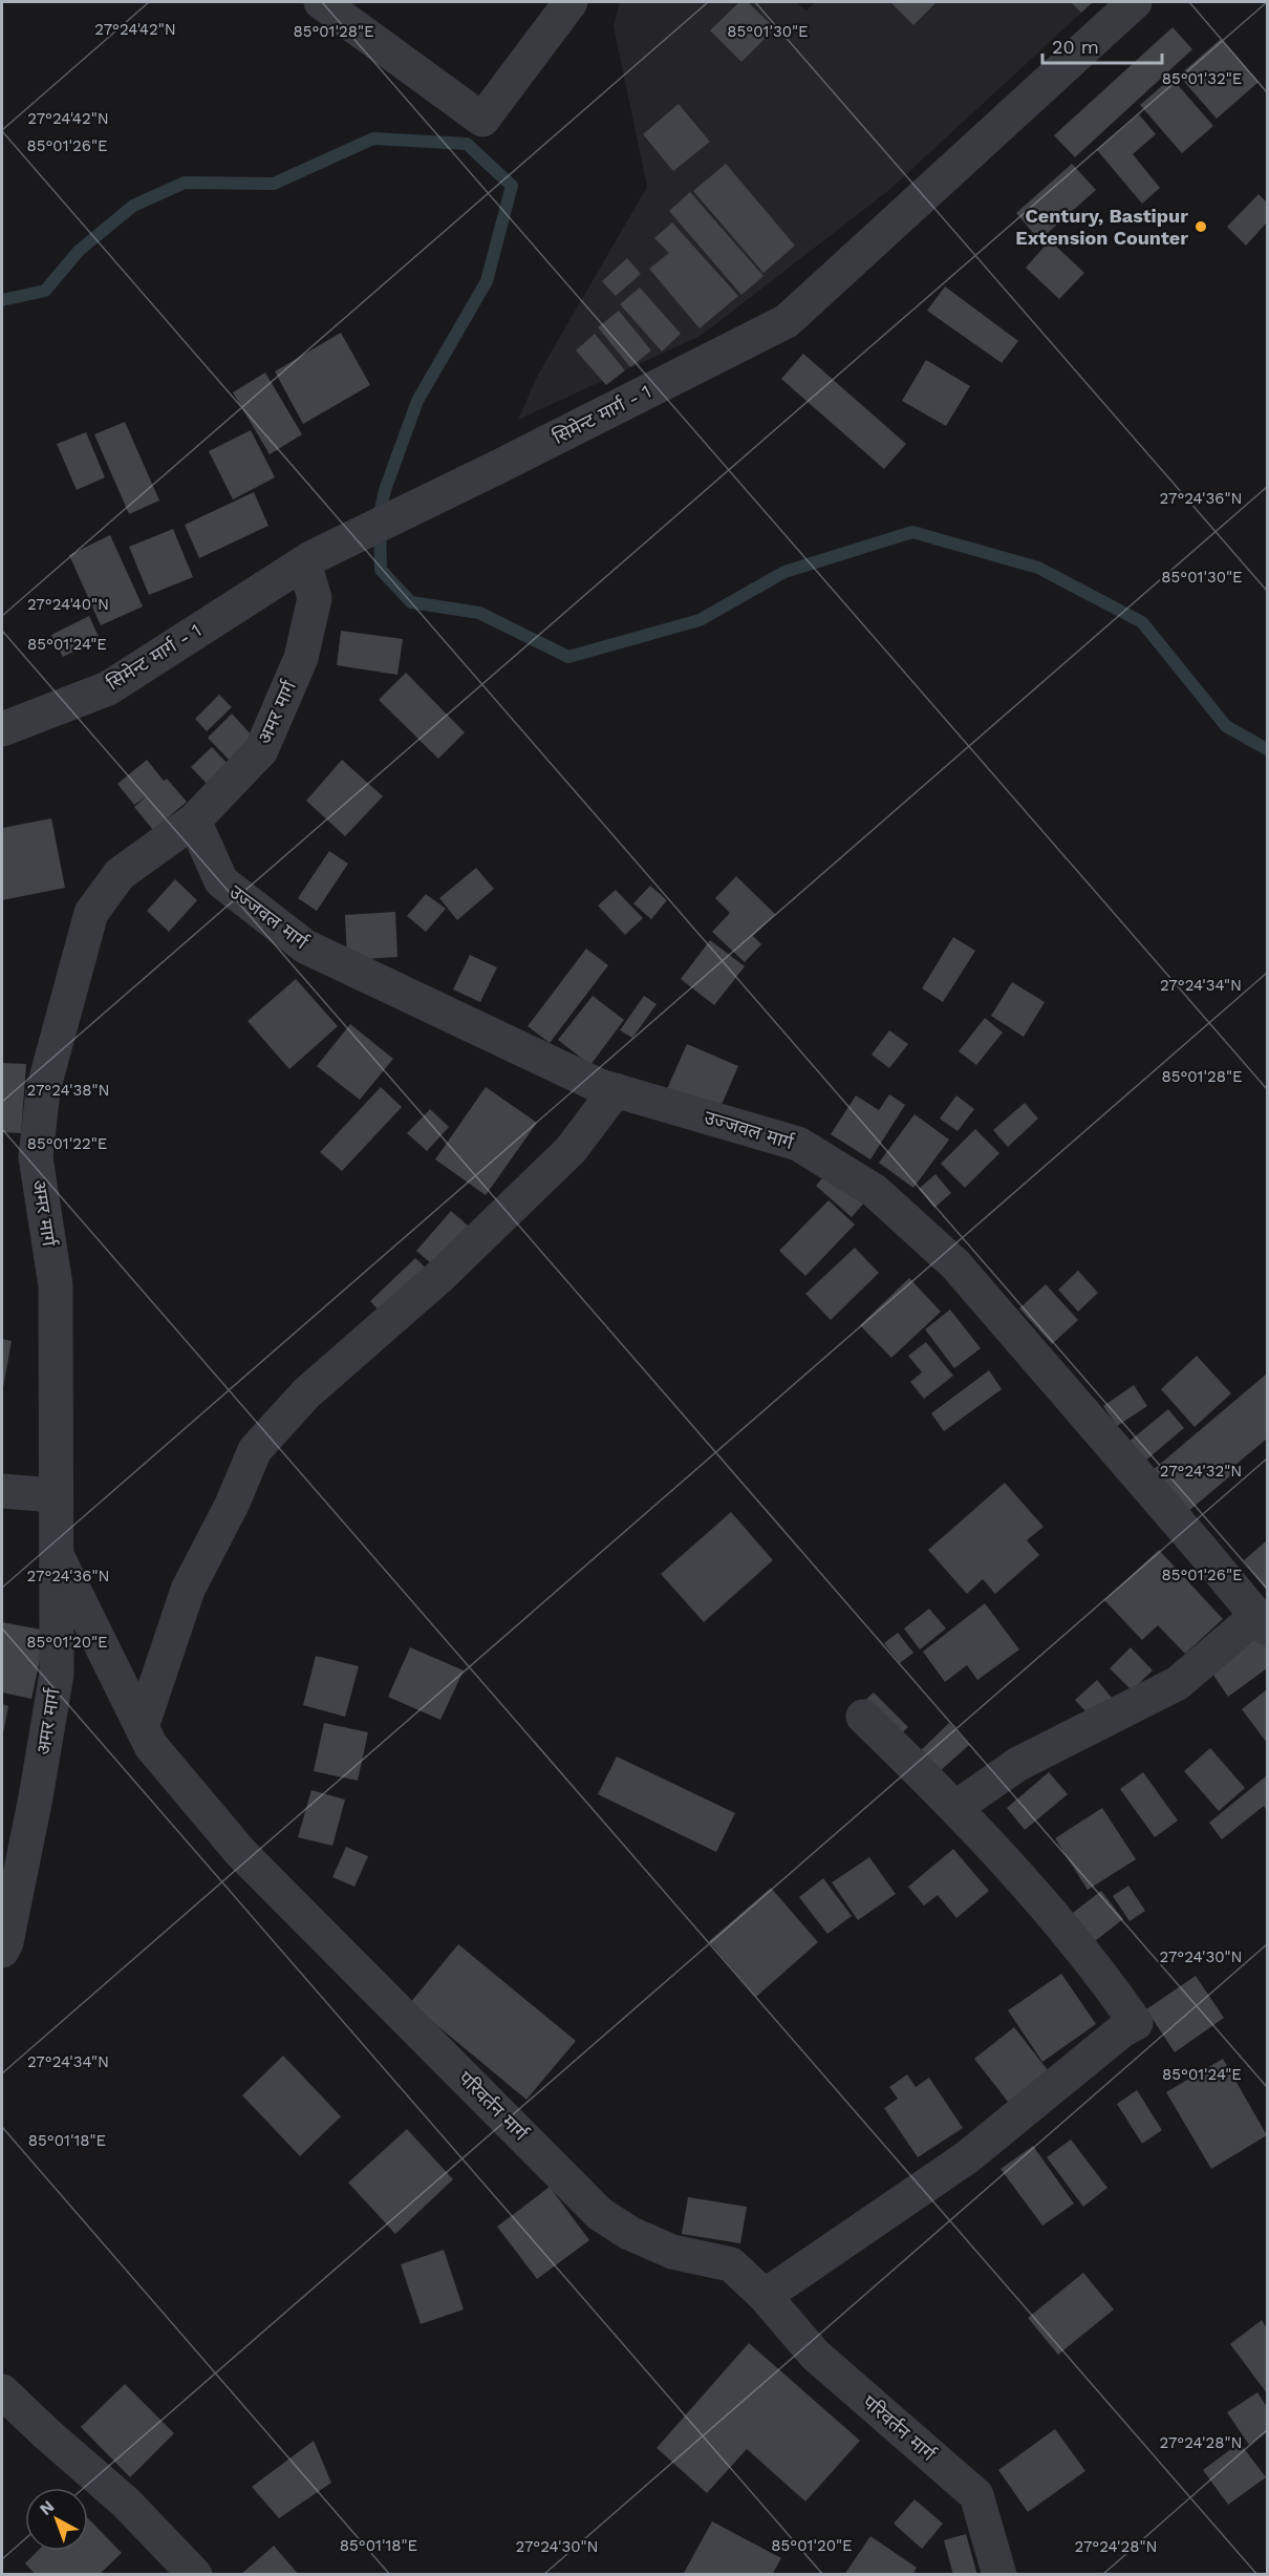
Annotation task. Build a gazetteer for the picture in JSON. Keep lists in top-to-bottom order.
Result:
{
  "streets": {
    "street": [
      "सिमेन्ट मार्ग - 1",
      "अमर मार्ग",
      "उज्जवल मार्ग",
      "परिवर्तन मार्ग"
    ]
  },
  "crossings": [
    ["सिमेन्ट मार्ग - 1", "अमर मार्ग"],
    ["अमर मार्ग", "उज्जवल मार्ग"],
    ["अमर मार्ग", "परिवर्तन मार्ग"]
  ],
  "places": ["Century, Bastipur Extension Counter"],
  "scale_bar": "20 m",
  "north": "top left",
  "coordinates": [
    "27°24'42\"N",
    "85°01'28\"E",
    "85°01'30\"E",
    "85°01'32\"E",
    "85°01'26\"E",
    "27°24'36\"N",
    "27°24'40\"N",
    "85°01'24\"E",
    "27°24'34\"N",
    "27°24'38\"N",
    "85°01'22\"E",
    "27°24'32\"N",
    "85°01'20\"E",
    "27°24'30\"N",
    "85°01'18\"E",
    "27°24'28\"N"
  ]
}
